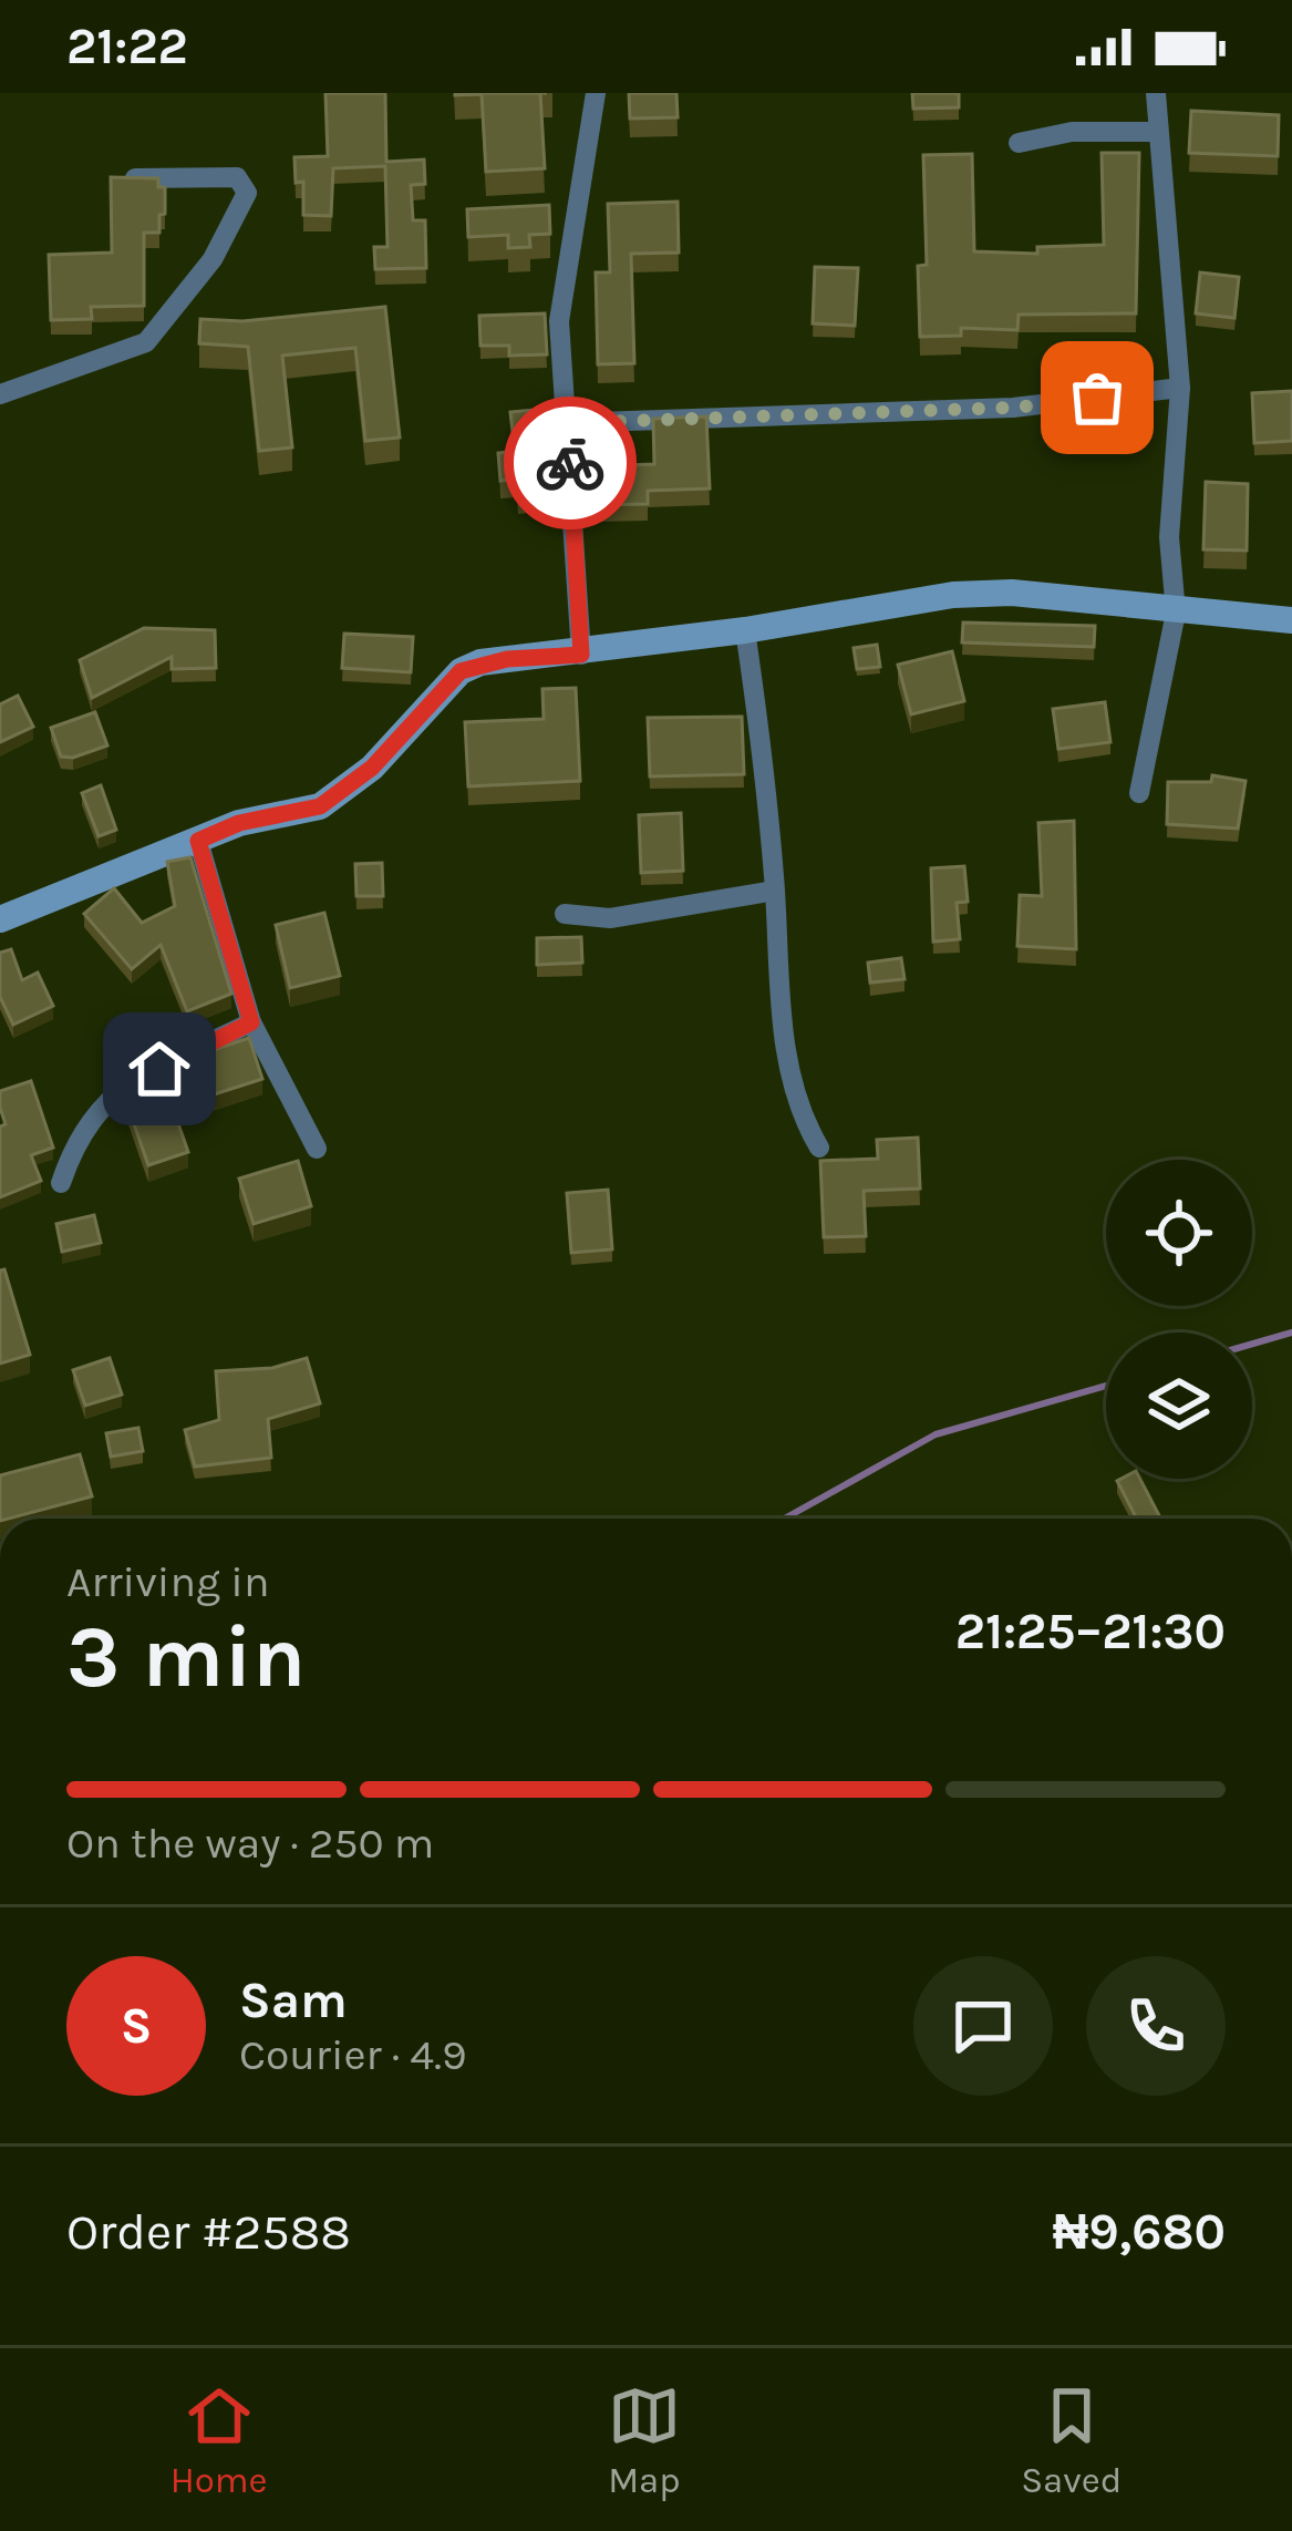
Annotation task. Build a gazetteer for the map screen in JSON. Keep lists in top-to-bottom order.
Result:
{
  "page": {
    "status": "21:22",
    "heading": ["3 min", "Arriving in", "21:25–21:30"],
    "panel": [
      "Sam",
      "Courier · 4.9",
      "Order #2588",
      "₦9,680"
    ],
    "bar": "On the way · 250 m",
    "round": "S",
    "tabs": ["Home", "Map", "Saved"]
  }
}
